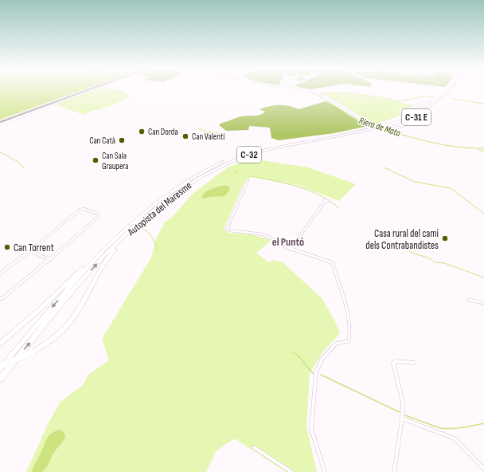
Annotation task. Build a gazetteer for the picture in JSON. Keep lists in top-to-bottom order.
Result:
{
  "streets": {
    "highway": ["C-31 E", "C-32", "Autopista del Maresme"]
  },
  "crossings": [
    ["C-31 E", "C-32"],
    ["C-32", "Autopista del Maresme"]
  ],
  "districts": ["el Puntó"],
  "water": ["Riera de Mata"],
  "places": [
    "Can Dorda",
    "Can Valentí",
    "Can Catà",
    "Can Sala Graupera",
    "Casa rural del camí dels Contrabandistes",
    "Can Torrent"
  ]
}
